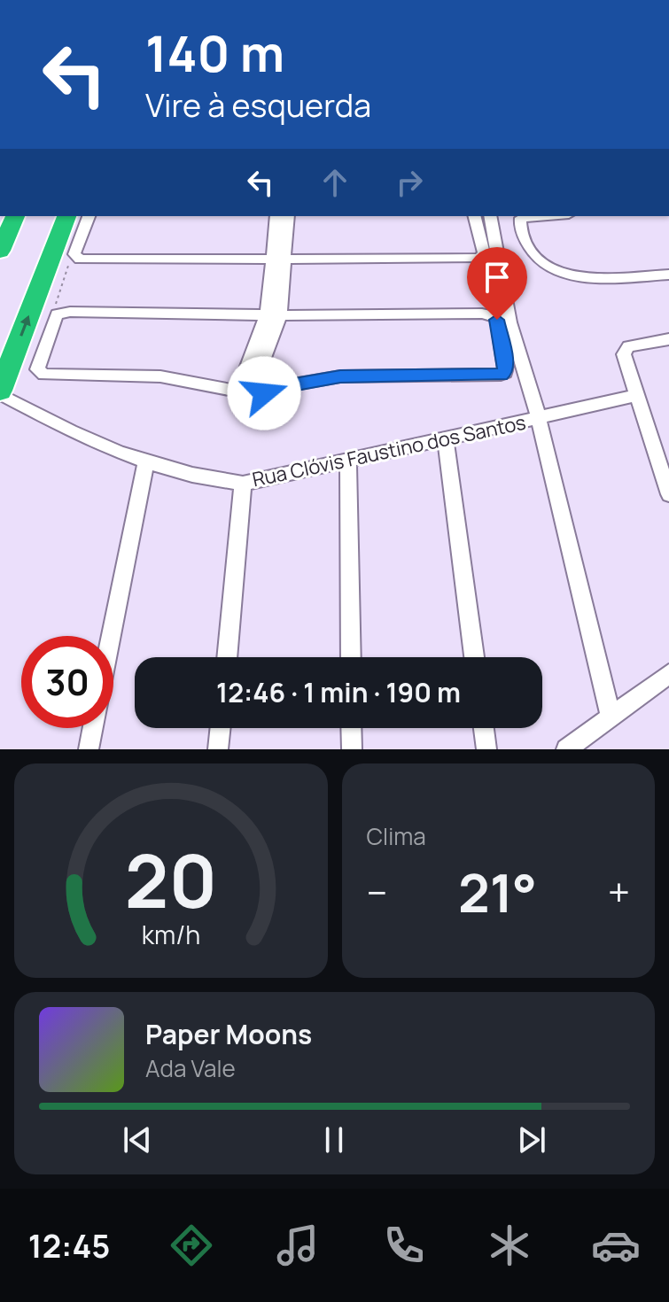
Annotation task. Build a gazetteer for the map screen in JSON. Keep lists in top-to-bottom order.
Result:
{
  "streets": {
    "street": ["Rua Clóvis Faustino dos Santos"]
  },
  "page": {
    "turn": ["140 m", "Vire à esquerda"],
    "limit": "30",
    "trip": "12:46 · 1 min · 190 m",
    "tile": "Clima",
    "heat": ["−", "21°", "+"],
    "song": ["Paper Moons", "Ada Vale"],
    "tabs": "12:45",
    "gauge": ["20", "km/h"]
  }
}
